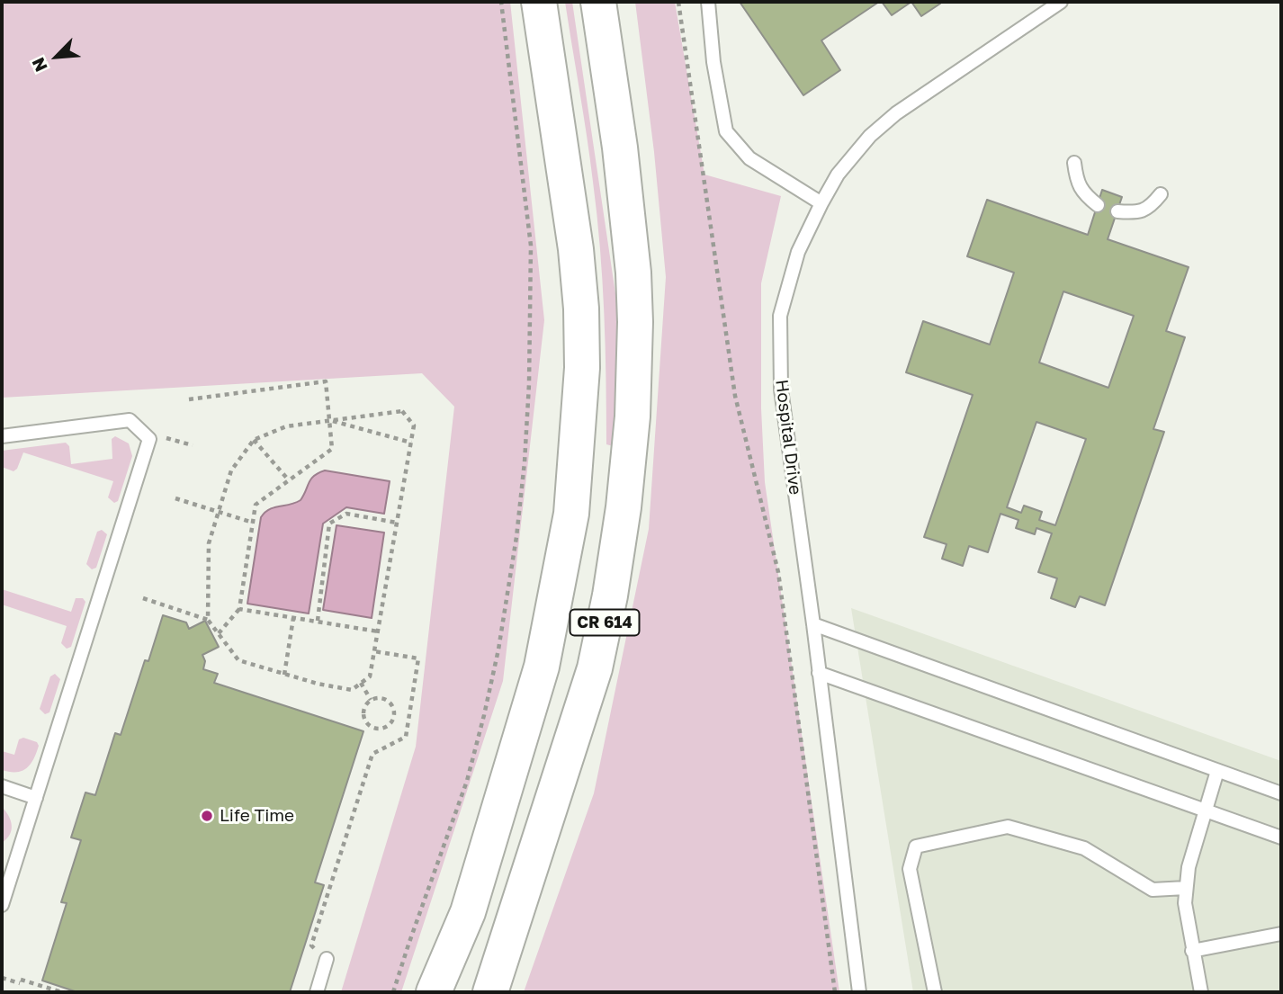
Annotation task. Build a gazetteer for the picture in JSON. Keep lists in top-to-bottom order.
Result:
{
  "streets": {
    "highway": ["CR 614"],
    "lane": ["Hospital Drive"]
  },
  "places": ["Life Time"],
  "north": "bottom left"
}
